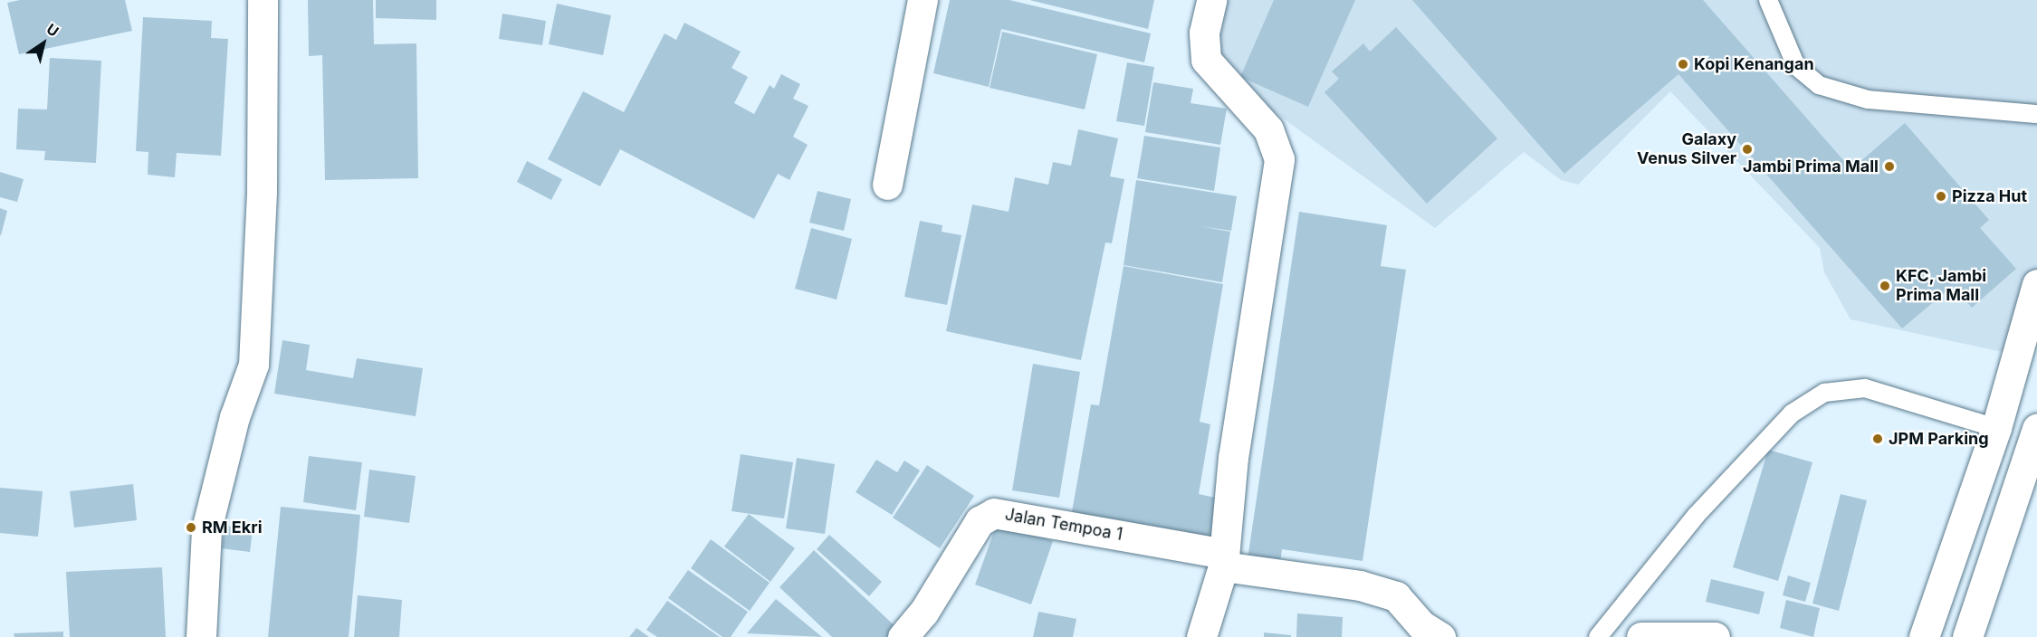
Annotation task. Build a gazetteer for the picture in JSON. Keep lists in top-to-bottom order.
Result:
{
  "streets": {
    "main road": ["Jalan Tempoa 1"]
  },
  "places": [
    "Kopi Kenangan",
    "Galaxy Venus Silver",
    "Jambi Prima Mall",
    "Pizza Hut",
    "KFC, Jambi Prima Mall",
    "JPM Parking",
    "RM Ekri"
  ],
  "north": "top right"
}
